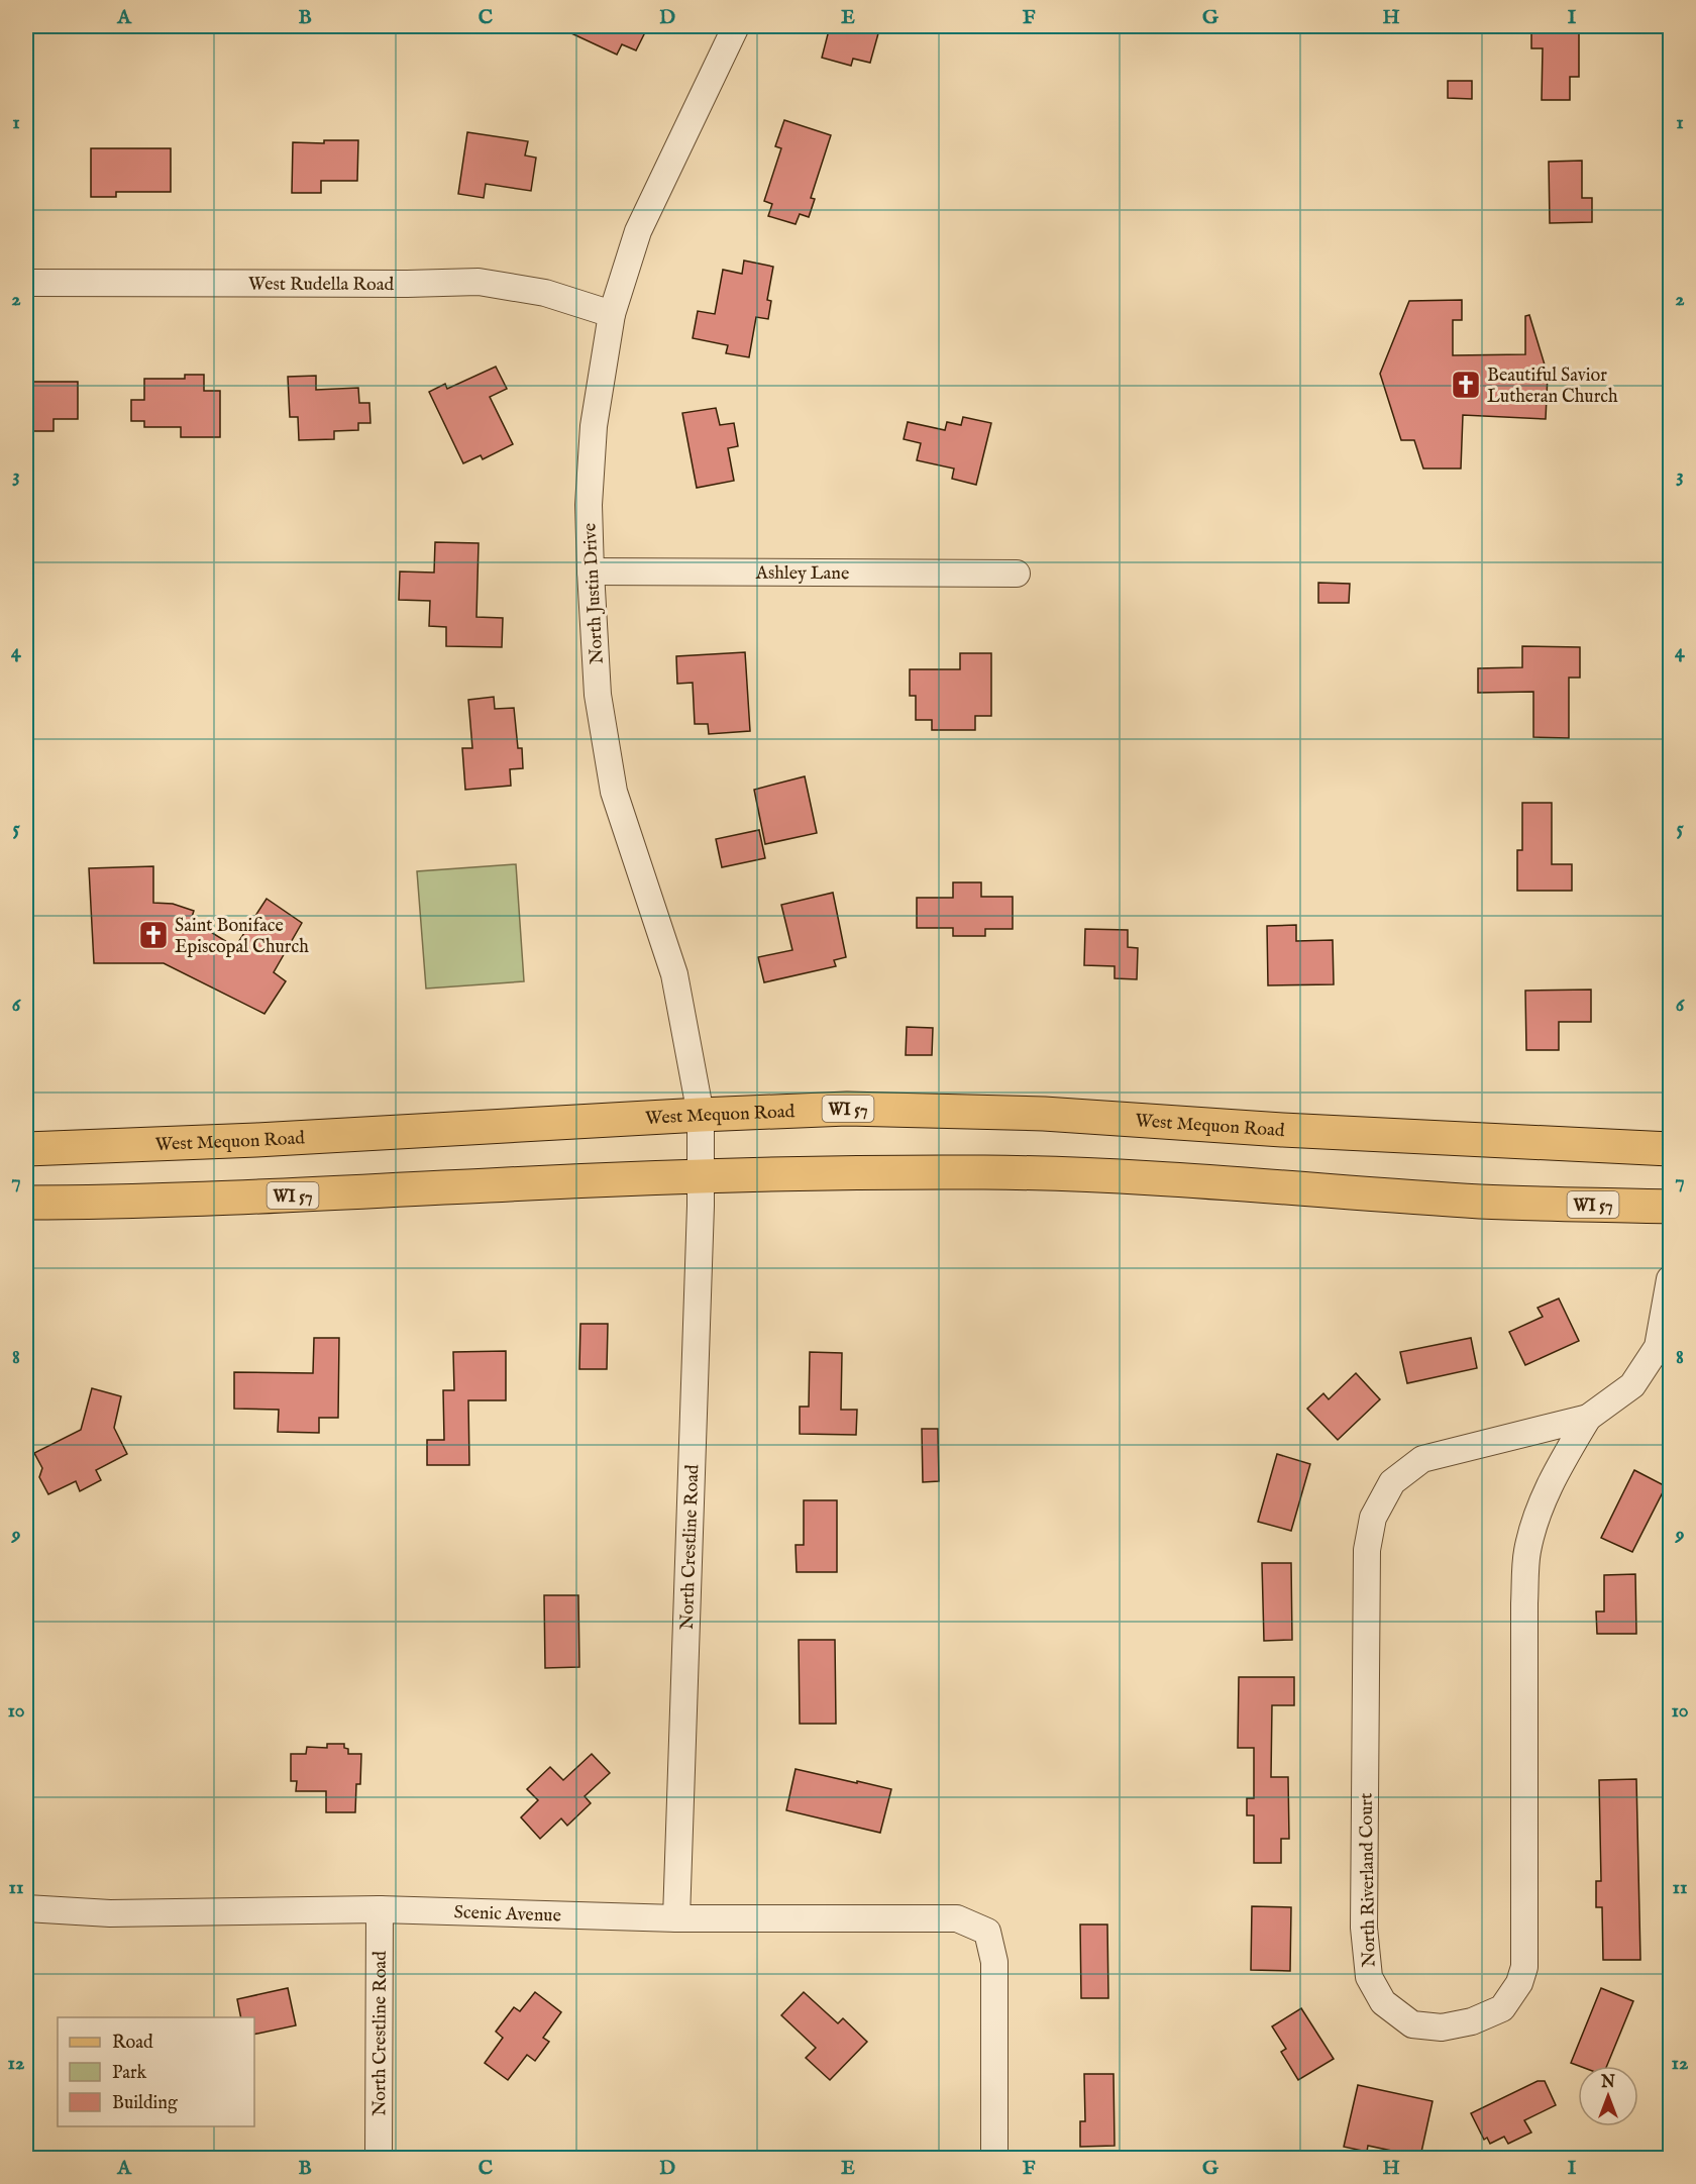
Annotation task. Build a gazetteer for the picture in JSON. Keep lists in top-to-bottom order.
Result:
{
  "streets": {
    "main road": ["WI 57", "West Mequon Road"],
    "street": [
      "West Rudella Road",
      "Ashley Lane",
      "North Justin Drive",
      "North Crestline Road",
      "North Riverland Court",
      "Scenic Avenue"
    ]
  },
  "crossings": [
    ["West Rudella Road", "North Justin Drive"],
    ["Ashley Lane", "North Justin Drive"],
    ["North Justin Drive", "WI 57"],
    ["North Justin Drive", "West Mequon Road"],
    ["North Justin Drive", "North Crestline Road"],
    ["WI 57", "North Crestline Road"],
    ["North Crestline Road", "Scenic Avenue"]
  ],
  "places": {
    "church": ["Beautiful Savior Lutheran Church", "Saint Boniface Episcopal Church"]
  },
  "legend": ["Road", "Park", "Building"],
  "north": "top",
  "grid": {
    "columns": [
      "A",
      "B",
      "C",
      "D",
      "E",
      "F",
      "G",
      "H",
      "I"
    ],
    "rows": [
      "1",
      "2",
      "3",
      "4",
      "5",
      "6",
      "7",
      "8",
      "9",
      "10",
      "11",
      "12"
    ]
  }
}
